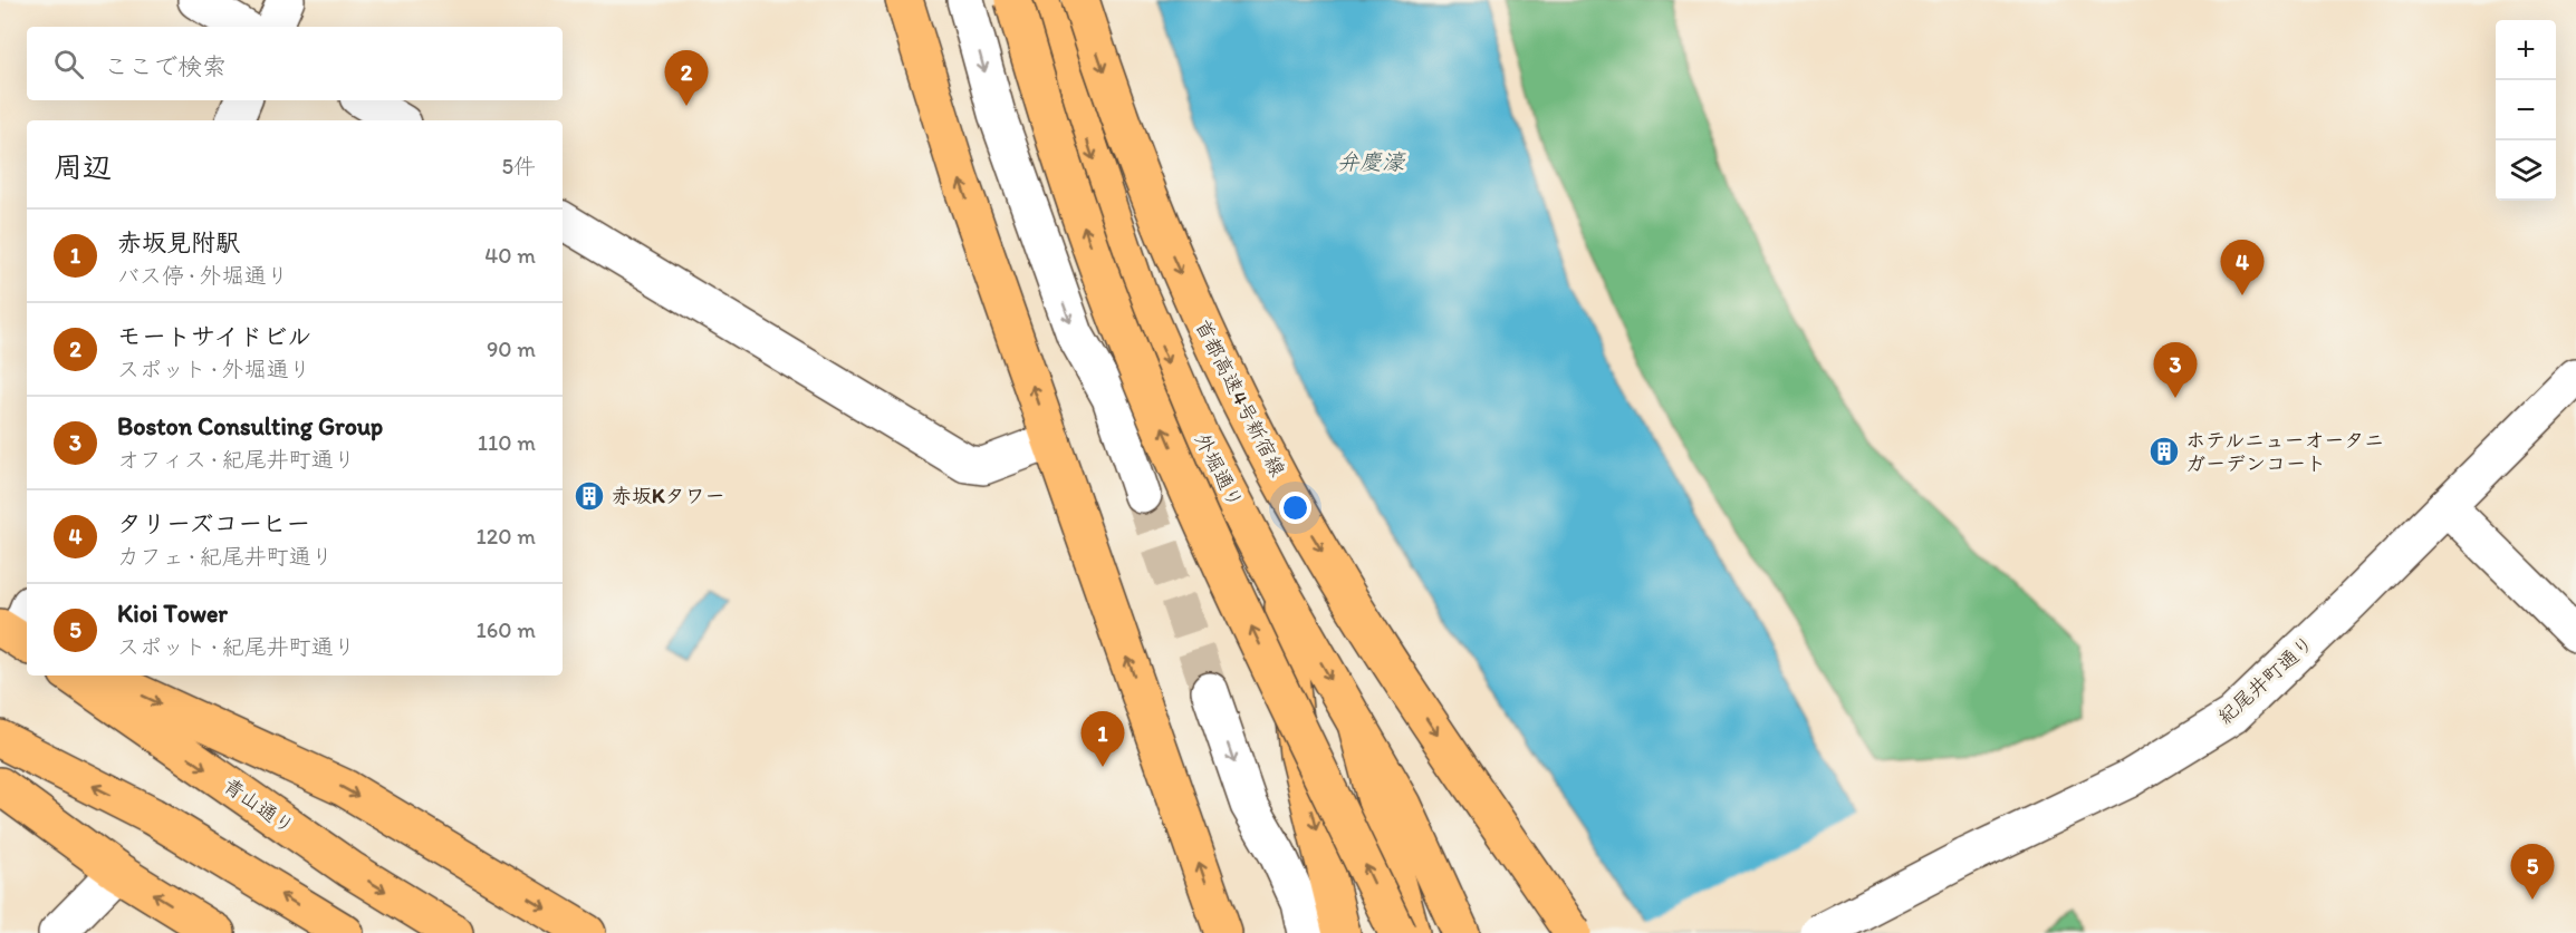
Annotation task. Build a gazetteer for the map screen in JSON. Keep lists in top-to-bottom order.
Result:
{
  "streets": {
    "main road": ["首都高速4号新宿線", "外堀通り", "青山通り"],
    "street": ["紀尾井町通り"]
  },
  "water": ["弁慶濠"],
  "places": {
    "building": ["ホテルニューオータニ ガーデンコート", "赤坂Kタワー"]
  },
  "page": {
    "map_buttons": ["+", "−"],
    "search": "ここで検索",
    "pins": [
      "2",
      "4",
      "3",
      "1",
      "5"
    ],
    "heading": ["周辺", "5件"],
    "list": [
      {
        "mark": "1",
        "name": "赤坂見附駅",
        "note": "バス停 · 外堀通り",
        "value": "40 m"
      },
      {
        "mark": "2",
        "name": "モートサイドビル",
        "note": "スポット · 外堀通り",
        "value": "90 m"
      },
      {
        "mark": "3",
        "name": "Boston Consulting Group",
        "note": "オフィス · 紀尾井町通り",
        "value": "110 m"
      },
      {
        "mark": "4",
        "name": "タリーズコーヒー",
        "note": "カフェ · 紀尾井町通り",
        "value": "120 m"
      },
      {
        "mark": "5",
        "name": "Kioi Tower",
        "note": "スポット · 紀尾井町通り",
        "value": "160 m"
      }
    ]
  }
}
